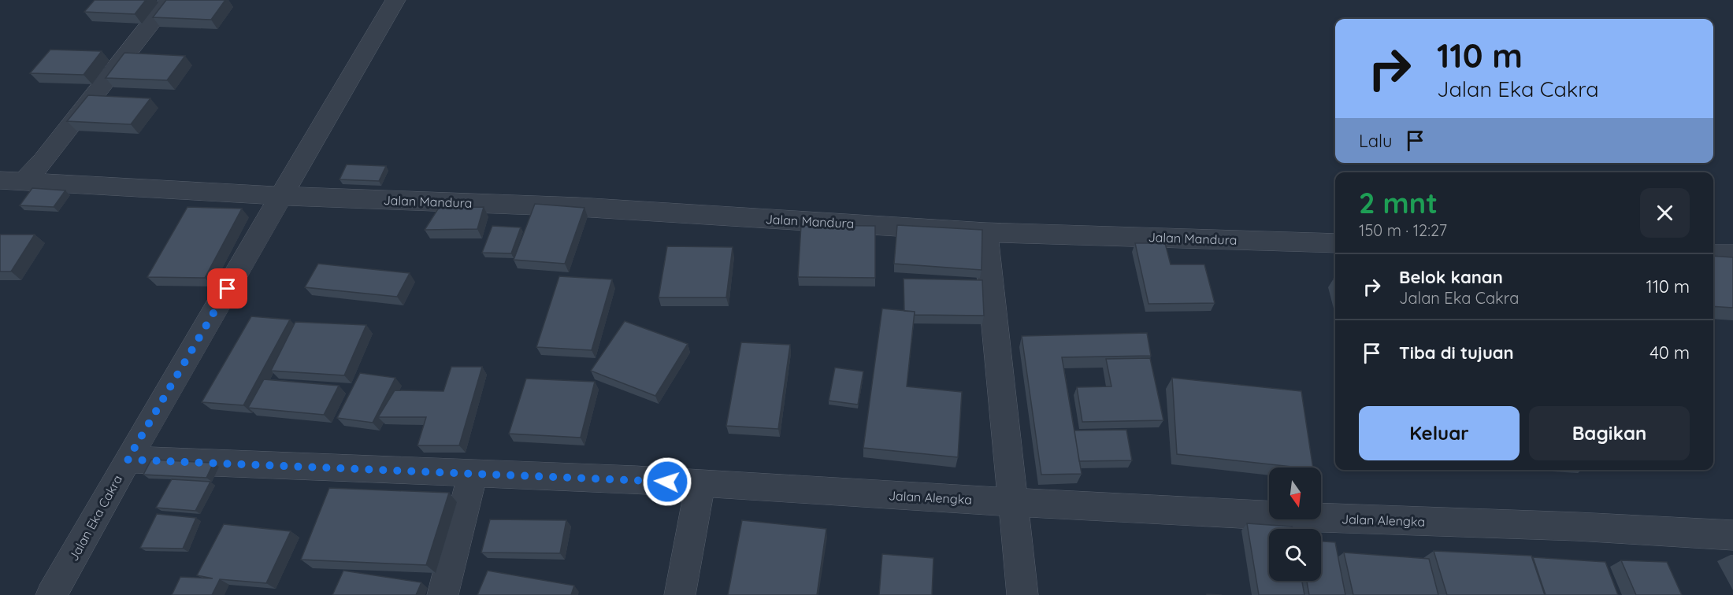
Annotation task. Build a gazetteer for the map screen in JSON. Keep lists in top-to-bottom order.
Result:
{
  "streets": {
    "street": ["Jalan Mandura", "Jalan Alengka", "Jalan Eka Cakra"]
  },
  "crossings": [
    ["Jalan Mandura", "Jalan Eka Cakra"],
    ["Jalan Alengka", "Jalan Eka Cakra"]
  ],
  "north": "bottom",
  "page": {
    "turn": ["110 m", "Jalan Eka Cakra"],
    "then": "Lalu",
    "heading": ["2 mnt", "150 m · 12:27"],
    "list": [
      {
        "name": "Belok kanan",
        "note": "Jalan Eka Cakra",
        "value": "110 m"
      },
      {
        "name": "Tiba di tujuan",
        "value": "40 m"
      }
    ],
    "buttons": ["Keluar", "Bagikan"]
  }
}
